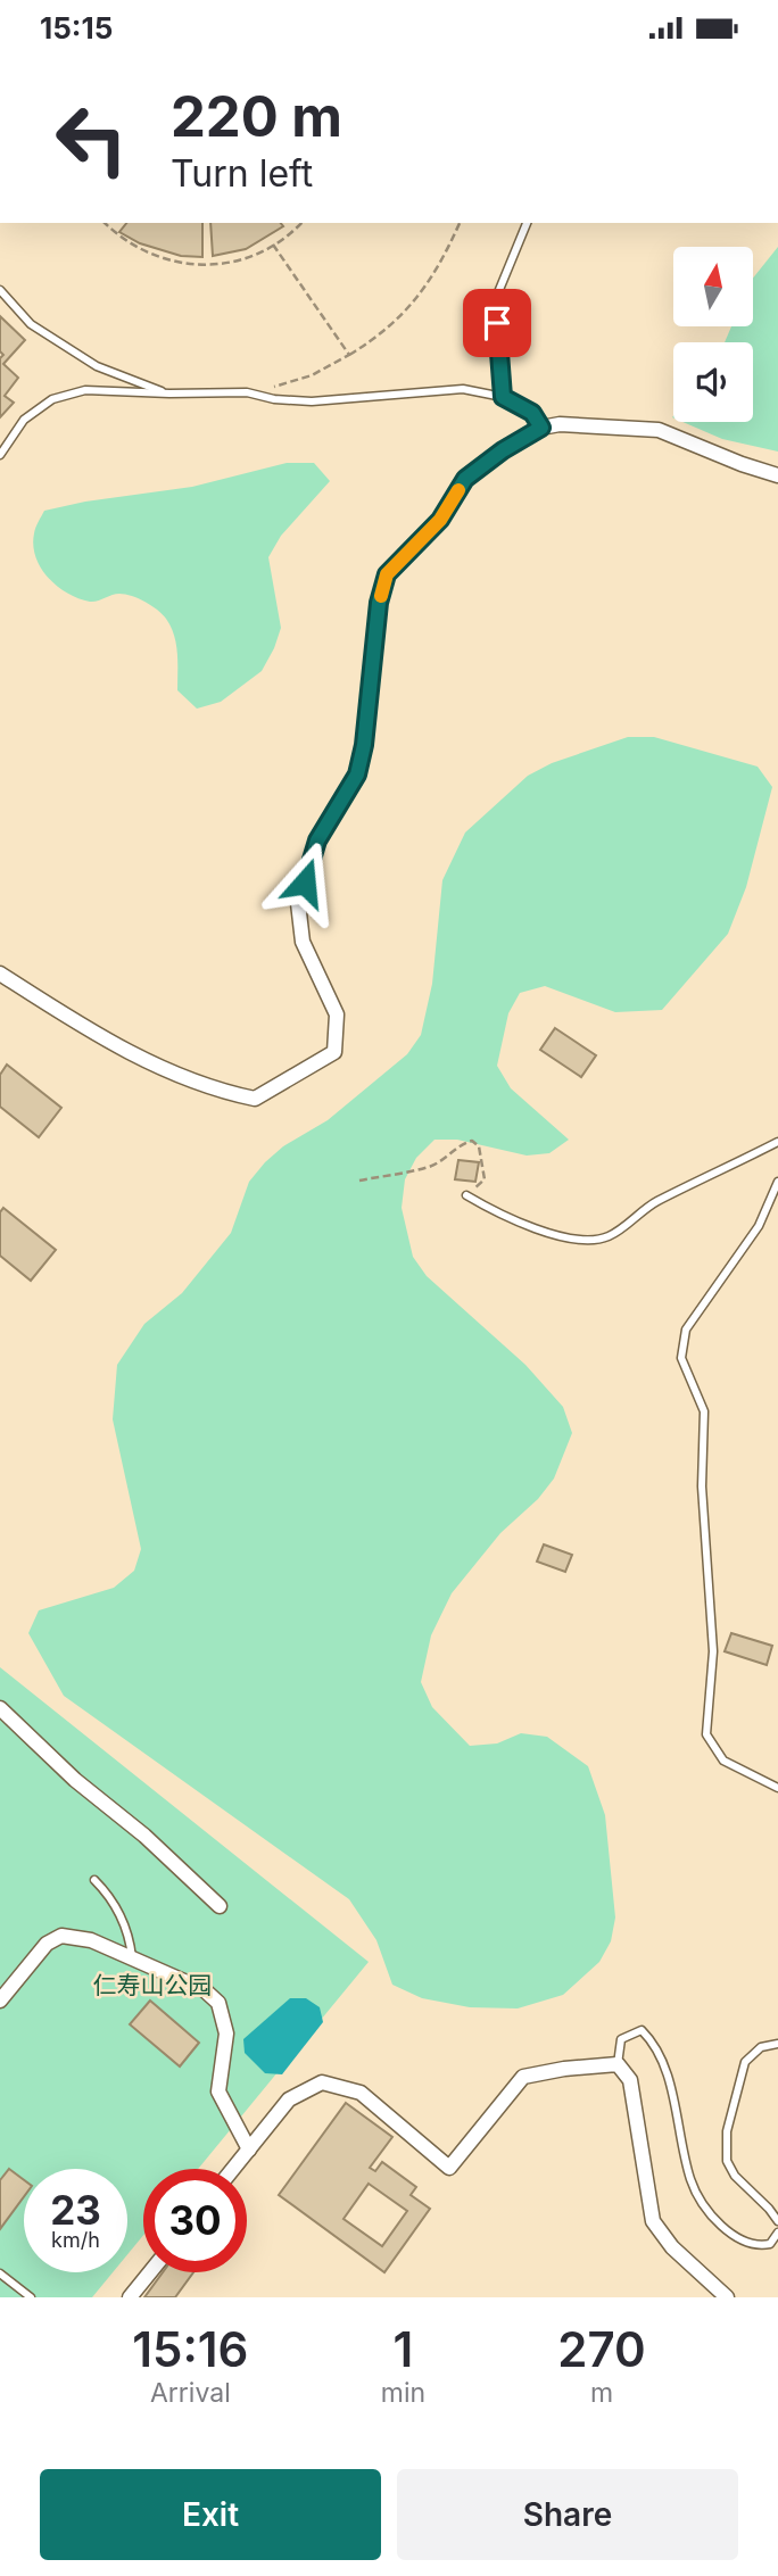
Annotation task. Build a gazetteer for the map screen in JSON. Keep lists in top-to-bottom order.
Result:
{
  "parks": ["仁寿山公园"],
  "north": "top",
  "page": {
    "status": "15:15",
    "turn": ["220 m", "Turn left"],
    "speed": "23 km/h",
    "limit": "30",
    "eta": [
      "15:16",
      "Arrival",
      "1",
      "min",
      "270",
      "m"
    ],
    "buttons": ["Exit", "Share"]
  }
}
